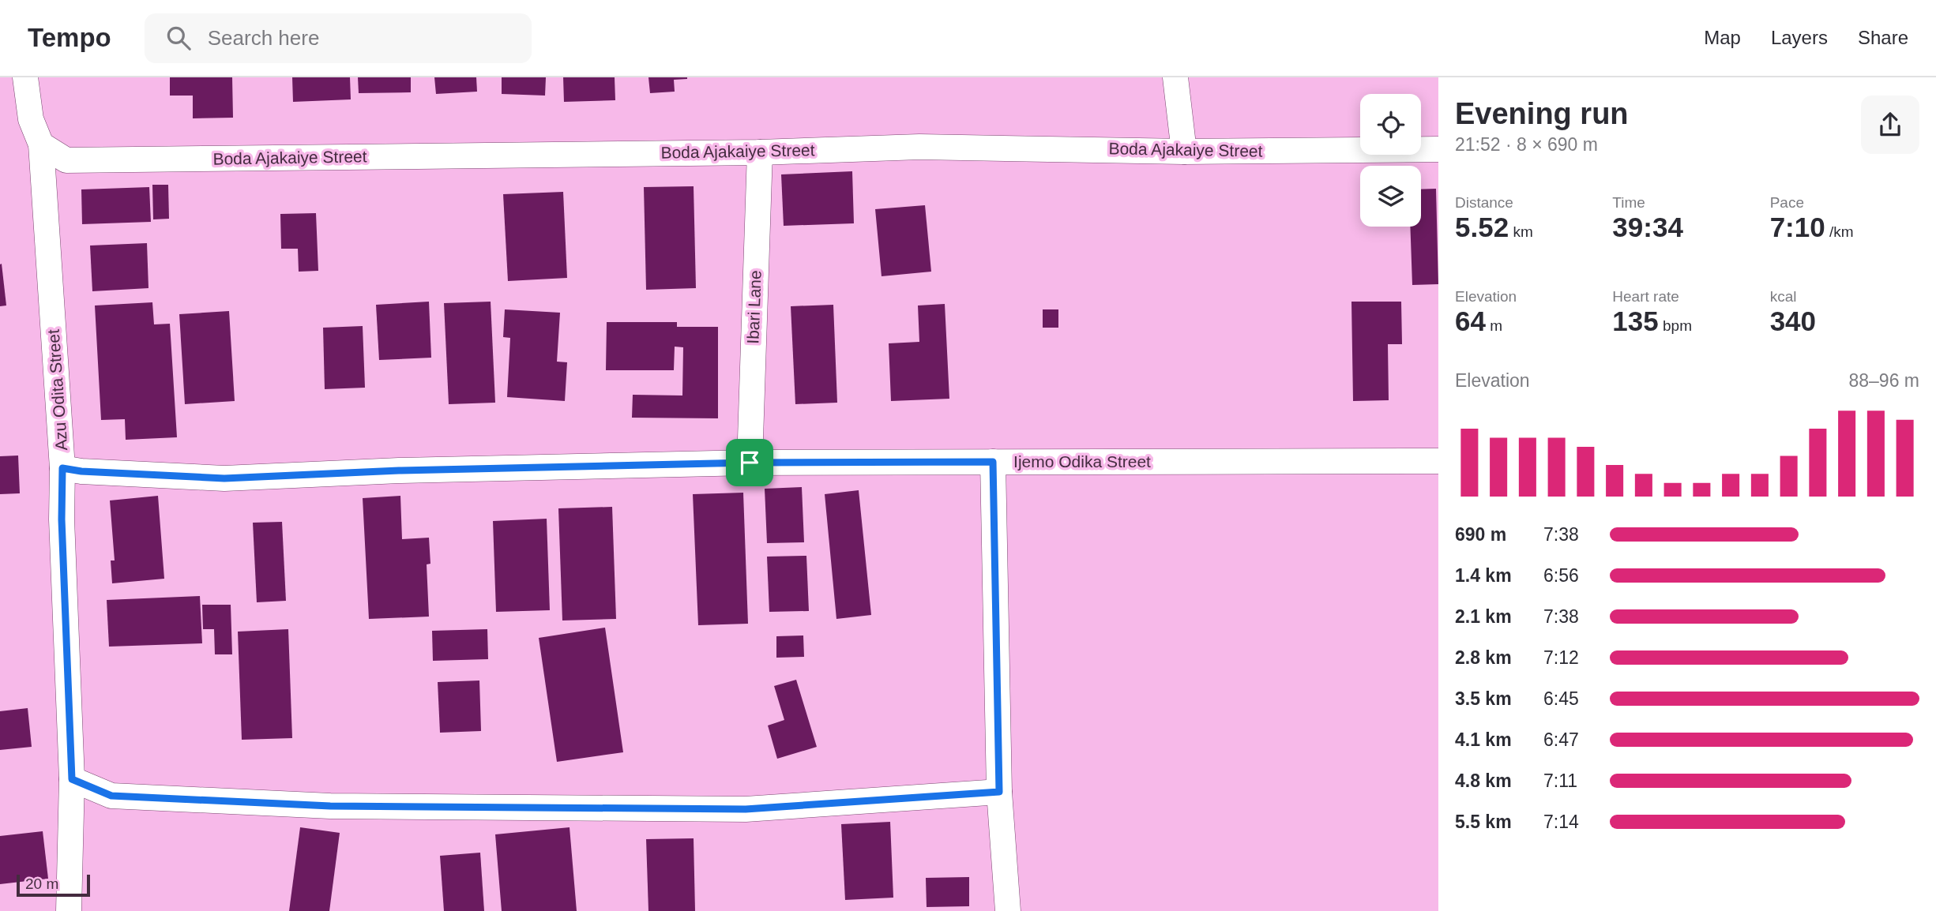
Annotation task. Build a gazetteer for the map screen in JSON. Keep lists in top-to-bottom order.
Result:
{
  "streets": {
    "street": [
      "Boda Ajakaiye Street",
      "Ibari Lane",
      "Azu Odita Street",
      "Ijemo Odika Street"
    ]
  },
  "crossings": [
    ["Boda Ajakaiye Street", "Ibari Lane"],
    ["Boda Ajakaiye Street", "Azu Odita Street"],
    ["Ibari Lane", "Ijemo Odika Street"],
    ["Azu Odita Street", "Ijemo Odika Street"]
  ],
  "scale_bar": "20 m",
  "page": {
    "header": "Tempo",
    "search": "Search here",
    "nav": ["Map", "Layers", "Share"],
    "heading": ["Evening run", "21:52 · 8 × 690 m"],
    "stats": [
      ["Distance", "5.52 km"],
      ["Time", "39:34"],
      ["Pace", "7:10 /km"],
      ["Elevation", "64 m"],
      ["Heart rate", "135 bpm"],
      ["kcal", "340"]
    ],
    "chart": ["Elevation", "88–96 m"],
    "list": [
      {
        "name": "690 m",
        "note": "7:38"
      },
      {
        "name": "1.4 km",
        "note": "6:56"
      },
      {
        "name": "2.1 km",
        "note": "7:38"
      },
      {
        "name": "2.8 km",
        "note": "7:12"
      },
      {
        "name": "3.5 km",
        "note": "6:45"
      },
      {
        "name": "4.1 km",
        "note": "6:47"
      },
      {
        "name": "4.8 km",
        "note": "7:11"
      },
      {
        "name": "5.5 km",
        "note": "7:14"
      }
    ],
    "scale": "20 m"
  }
}
